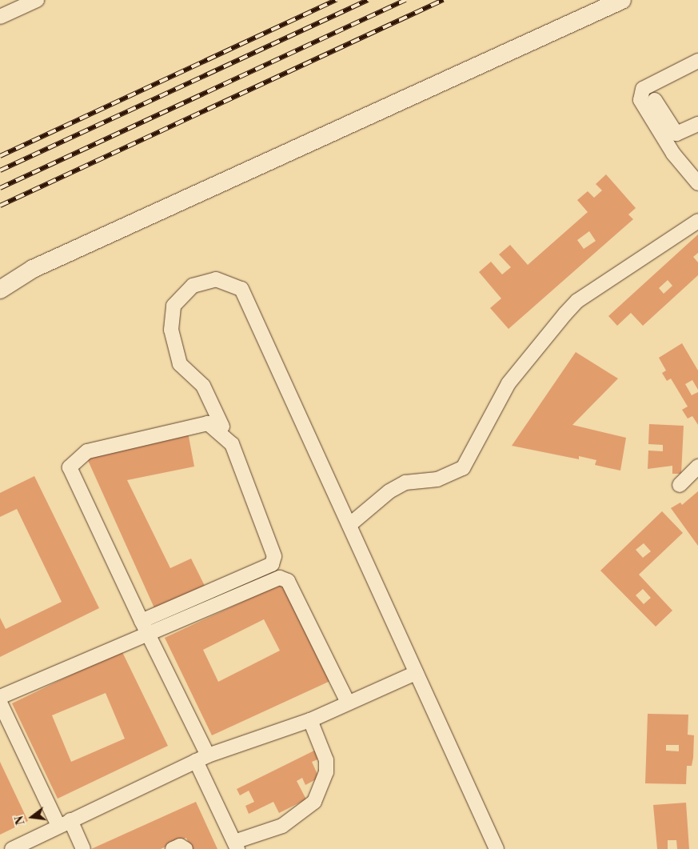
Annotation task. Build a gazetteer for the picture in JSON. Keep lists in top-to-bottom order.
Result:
{
  "north": "left"
}
